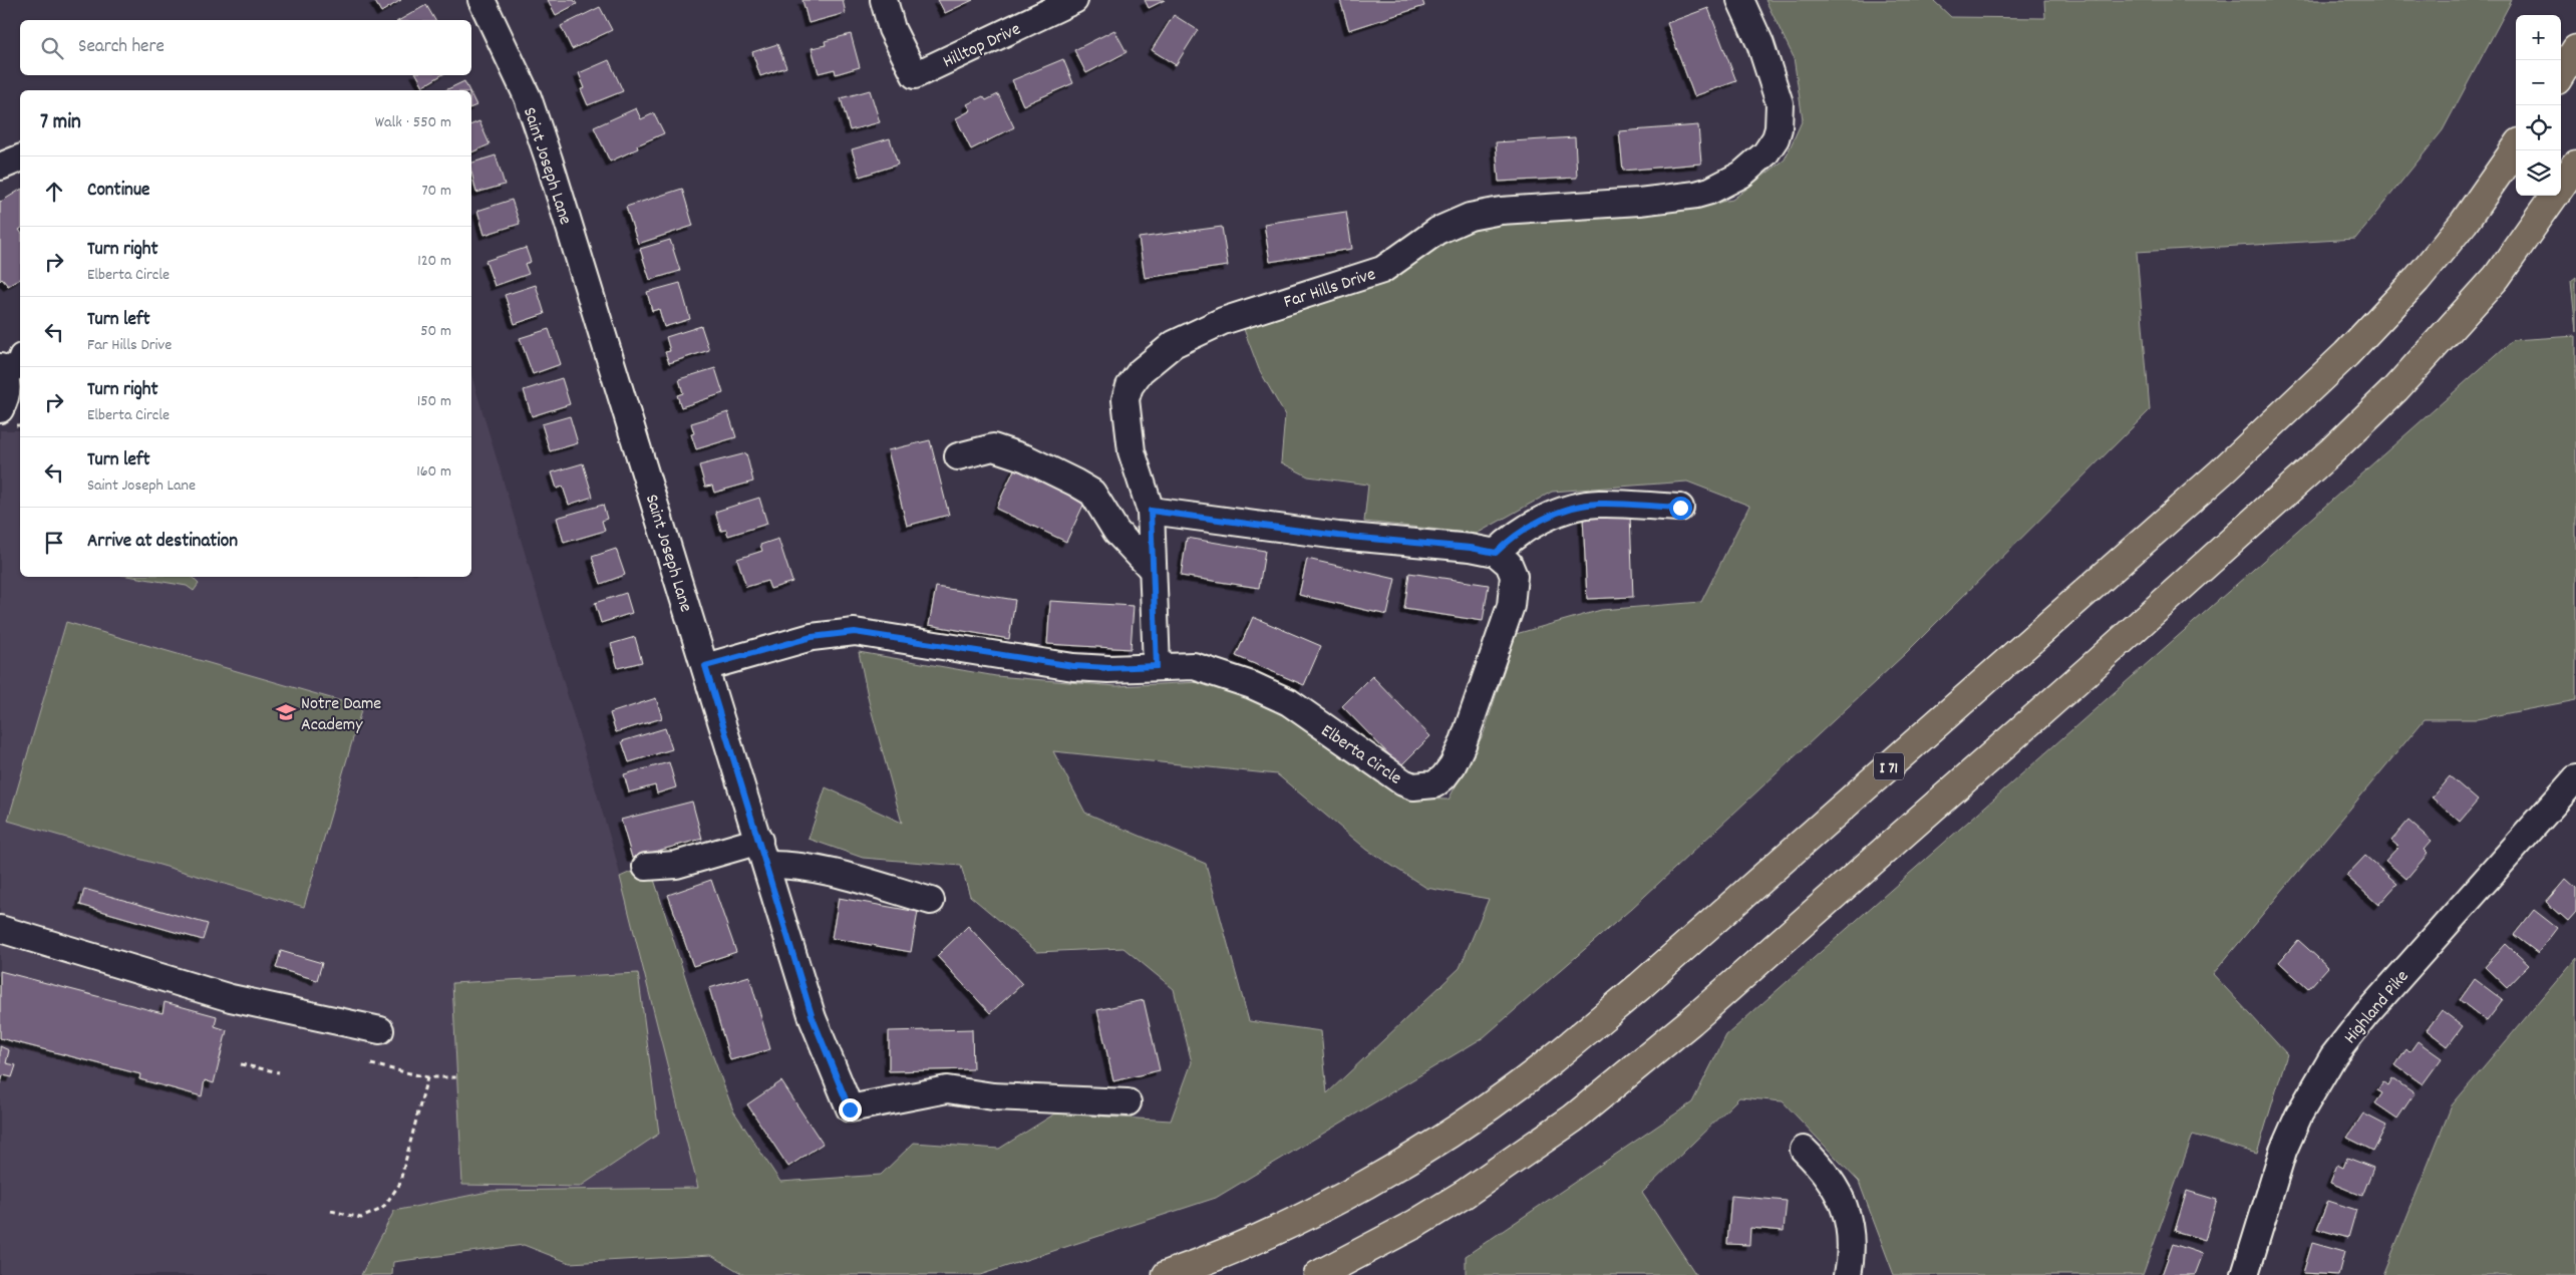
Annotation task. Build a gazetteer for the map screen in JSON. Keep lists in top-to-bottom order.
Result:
{
  "streets": {
    "highway": ["I 71"],
    "street": [
      "Hilltop Drive",
      "Saint Joseph Lane",
      "Far Hills Drive",
      "Elberta Circle",
      "Highland Pike"
    ]
  },
  "crossings": [
    ["Saint Joseph Lane", "Elberta Circle"],
    ["Far Hills Drive", "Elberta Circle"]
  ],
  "places": {
    "school or university": ["Notre Dame Academy"]
  },
  "page": {
    "map_buttons": ["+", "−"],
    "search": "Search here",
    "heading": ["7 min", "Walk · 550 m"],
    "list": [
      ["Continue", "70 m"],
      ["Turn right", "Elberta Circle", "120 m"],
      ["Turn left", "Far Hills Drive", "50 m"],
      ["Turn right", "Elberta Circle", "150 m"],
      ["Turn left", "Saint Joseph Lane", "160 m"],
      "Arrive at destination"
    ]
  }
}
